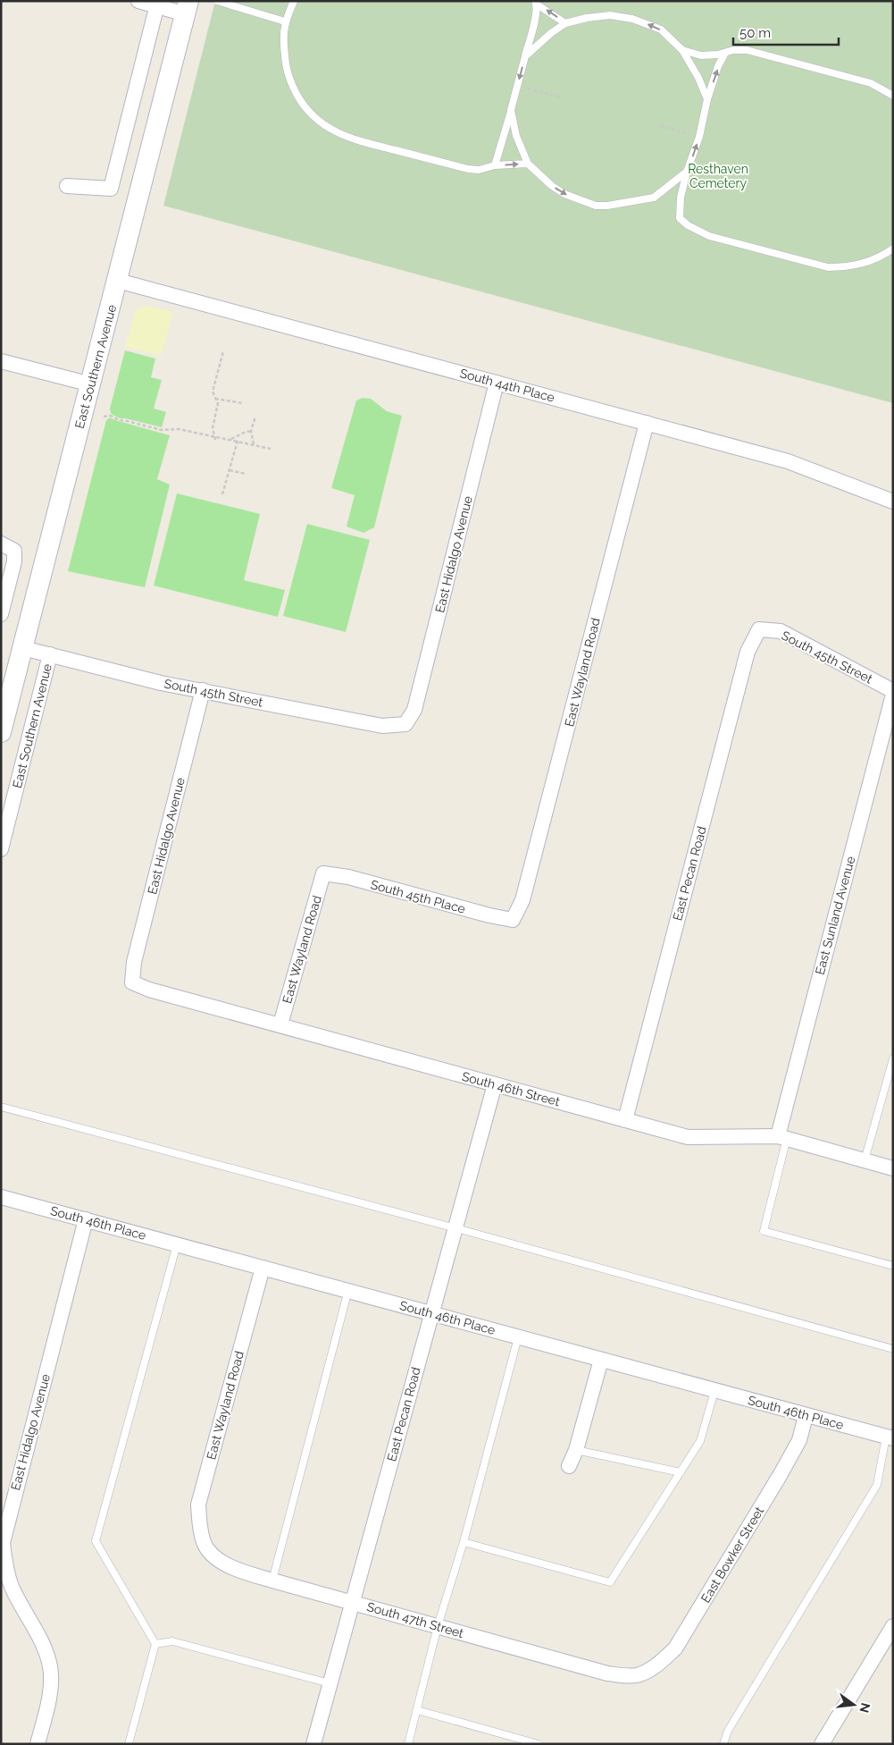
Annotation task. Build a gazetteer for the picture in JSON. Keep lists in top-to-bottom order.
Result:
{
  "streets": {
    "main road": ["East Southern Avenue"],
    "street": [
      "South 44th Place",
      "East Hidalgo Avenue",
      "South 45th Street",
      "East Wayland Road",
      "East Pecan Road",
      "South 45th Place",
      "East Sunland Avenue",
      "South 46th Street",
      "South 46th Place",
      "East Bowker Street",
      "South 47th Street"
    ]
  },
  "crossings": [
    ["East Southern Avenue", "South 44th Place"],
    ["East Southern Avenue", "South 45th Street"],
    ["South 44th Place", "East Hidalgo Avenue"],
    ["South 44th Place", "East Wayland Road"],
    ["East Hidalgo Avenue", "South 45th Street"],
    ["East Hidalgo Avenue", "South 46th Street"],
    ["East Hidalgo Avenue", "South 46th Place"],
    ["South 45th Street", "East Pecan Road"],
    ["East Wayland Road", "South 45th Place"],
    ["East Wayland Road", "South 46th Street"],
    ["East Wayland Road", "South 46th Place"],
    ["East Wayland Road", "South 47th Street"],
    ["East Pecan Road", "South 46th Street"],
    ["East Pecan Road", "South 46th Place"],
    ["East Pecan Road", "South 47th Street"],
    ["East Sunland Avenue", "South 46th Street"],
    ["South 46th Place", "East Bowker Street"],
    ["East Bowker Street", "South 47th Street"]
  ],
  "parks": ["Resthaven Cemetery"],
  "scale_bar": "50 m",
  "north": "right"
}
